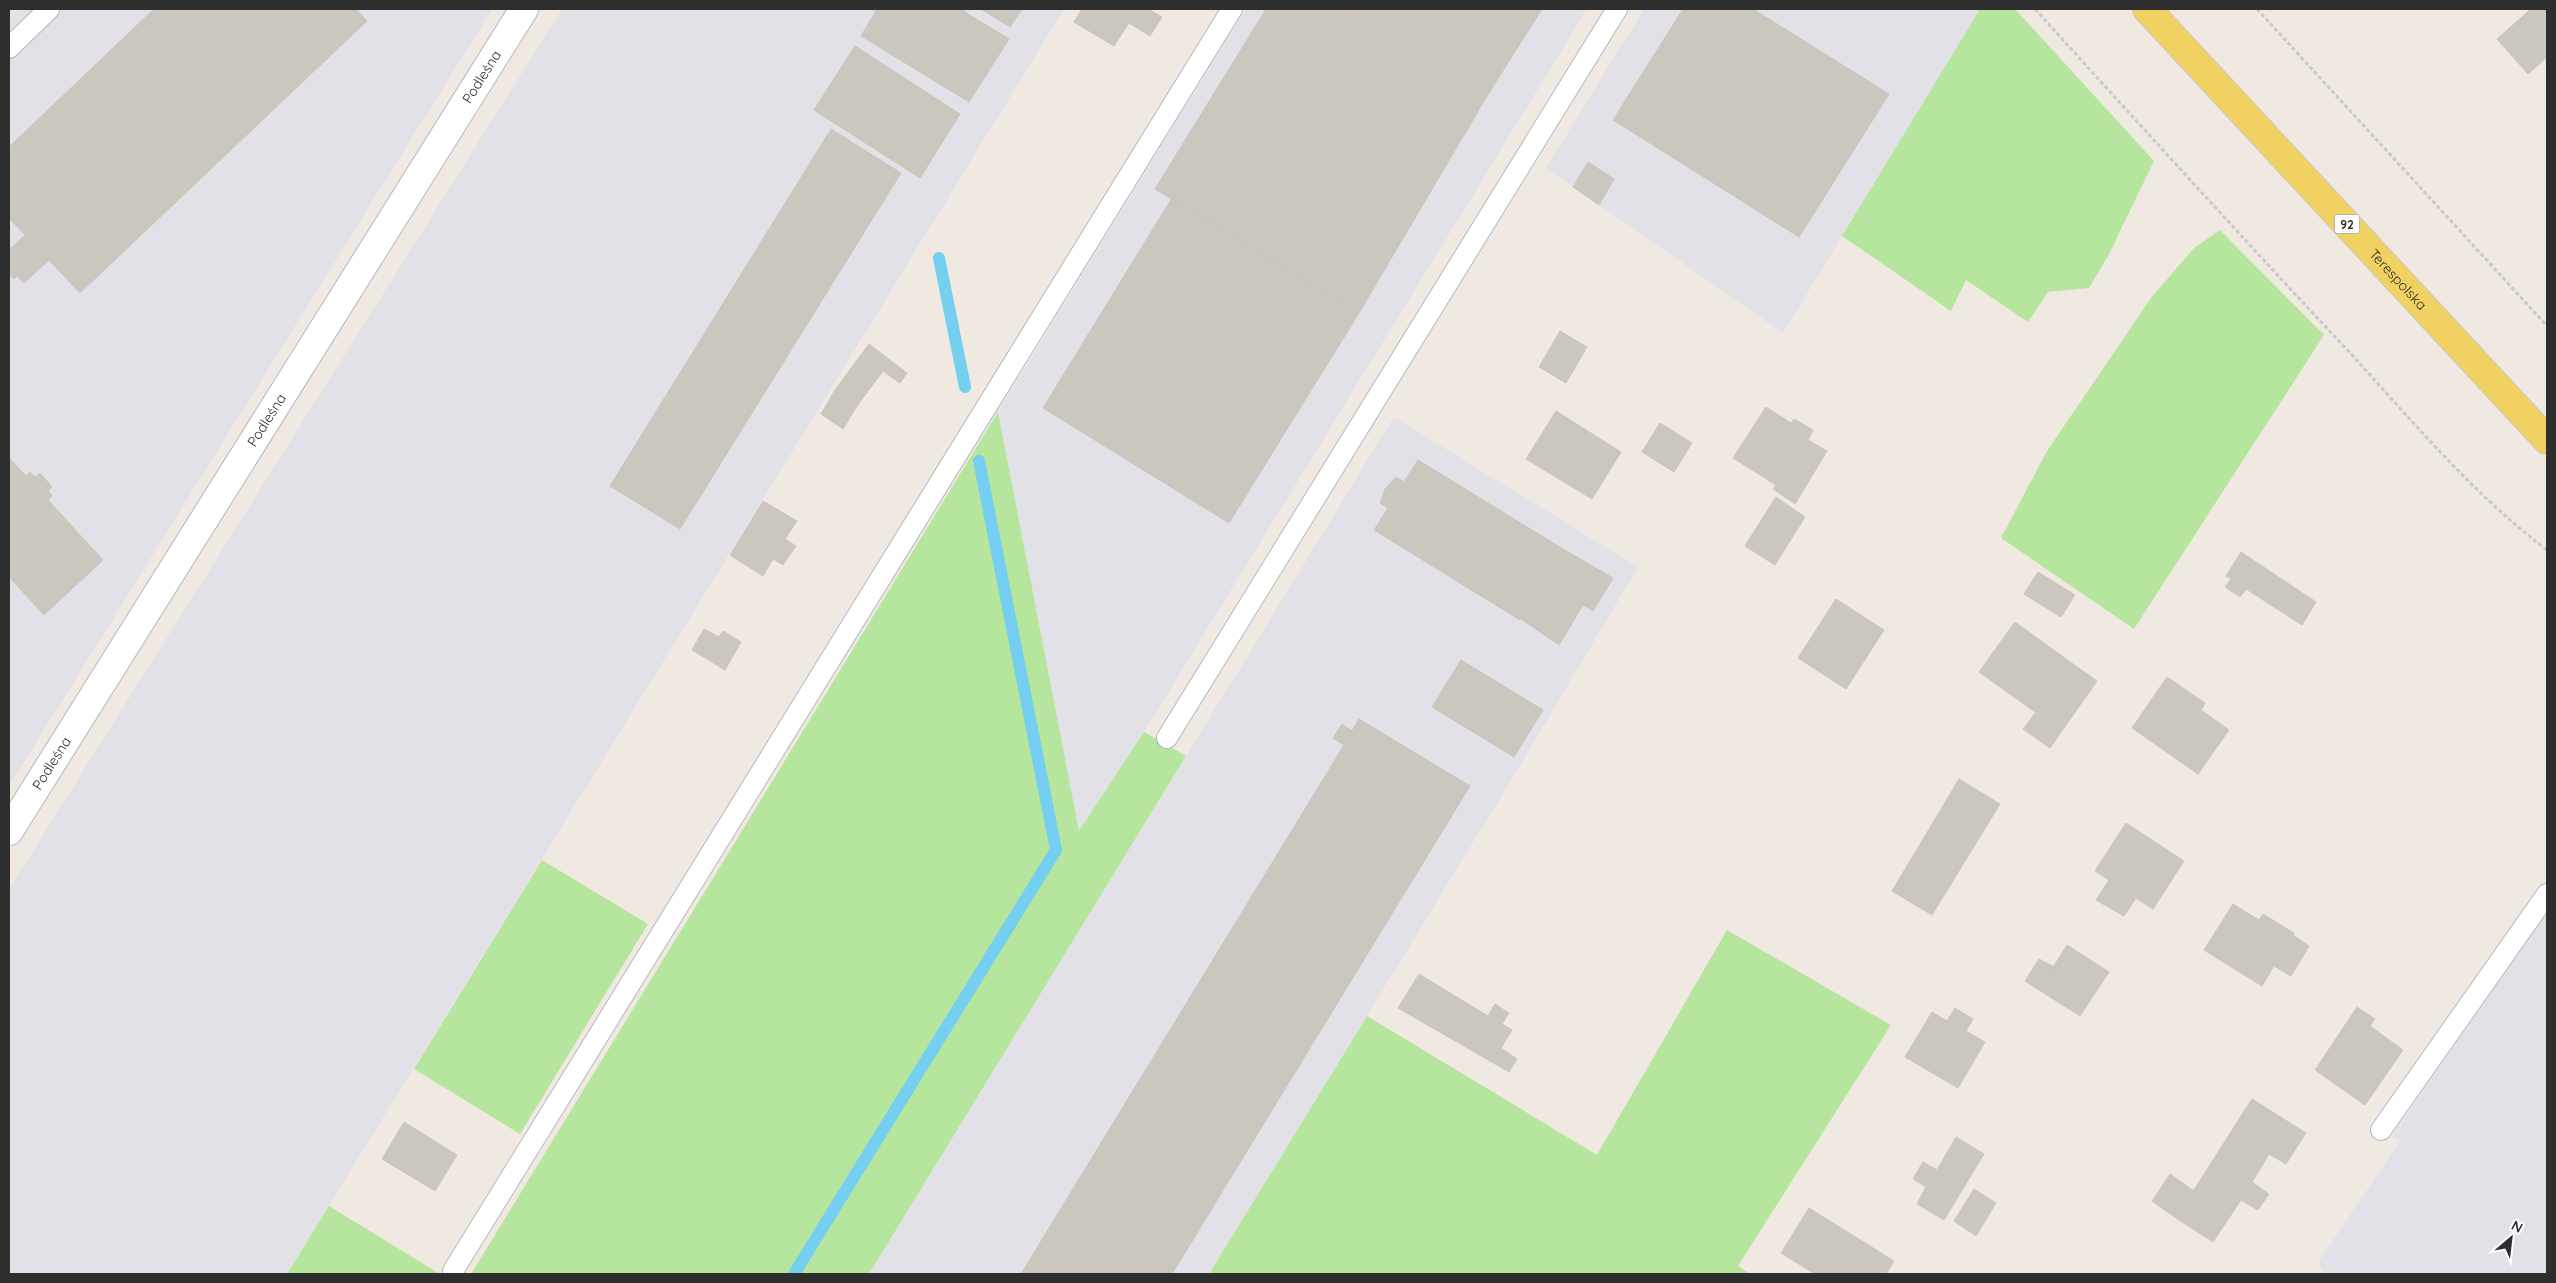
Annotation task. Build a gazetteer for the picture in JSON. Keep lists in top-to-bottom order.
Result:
{
  "streets": {
    "main road": ["92", "Terespolska"],
    "street": ["Podleśna"]
  },
  "north": "top right"
}
